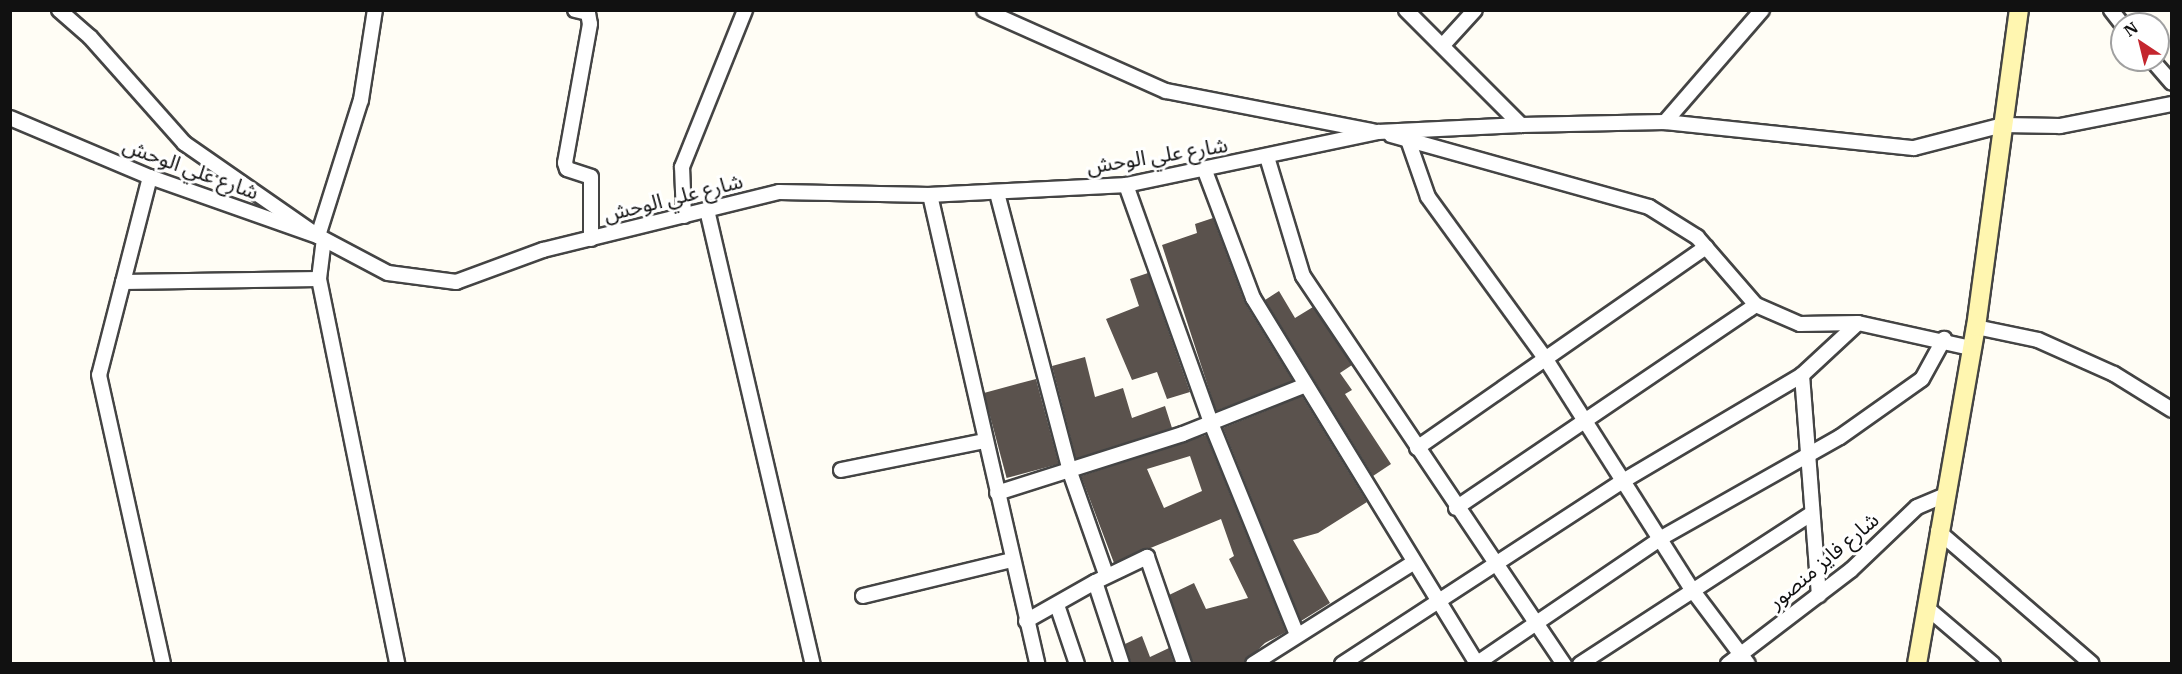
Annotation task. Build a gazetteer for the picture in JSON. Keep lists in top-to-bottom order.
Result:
{
  "streets": {
    "street": ["شارع علي الوحش", "شارع فايز منصور"]
  },
  "north": "top left"
}
